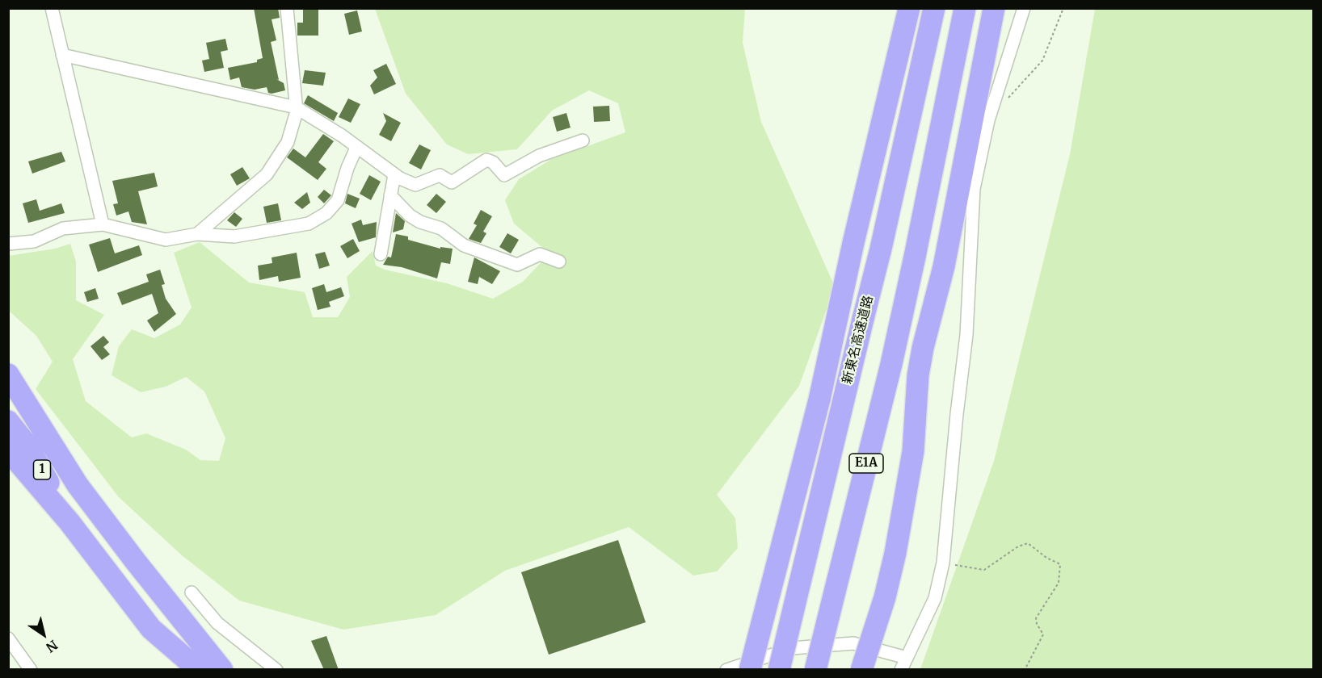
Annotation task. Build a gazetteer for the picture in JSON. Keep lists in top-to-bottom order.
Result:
{
  "streets": {
    "highway": ["新東名高速道路", "E1A", "1"]
  },
  "north": "bottom right"
}
